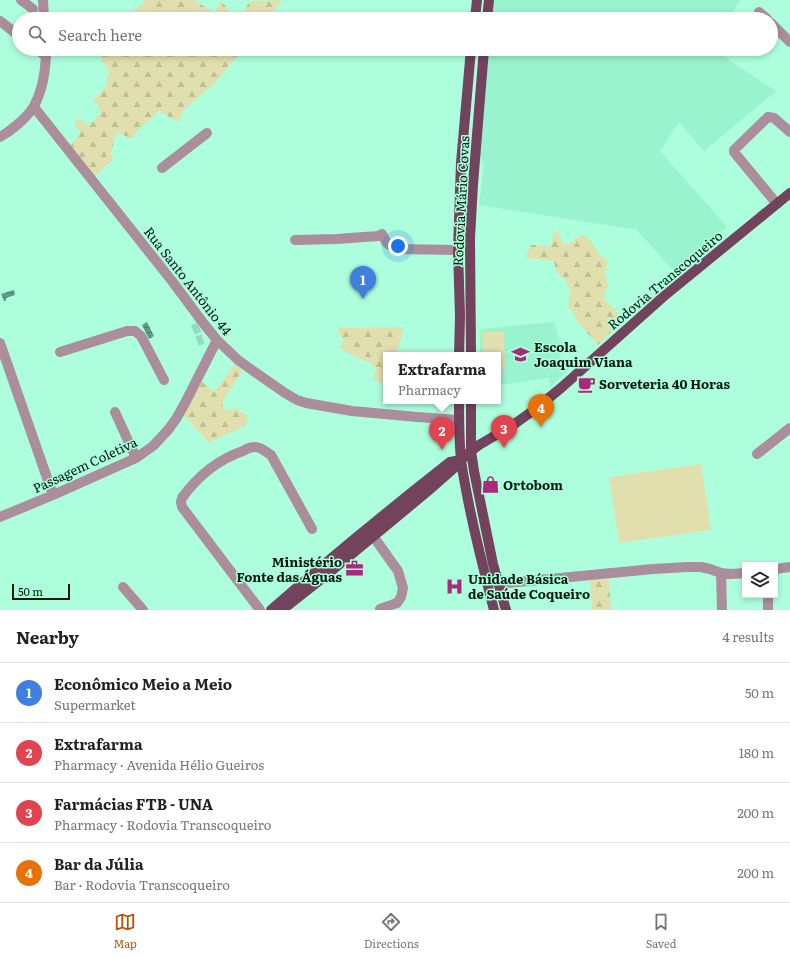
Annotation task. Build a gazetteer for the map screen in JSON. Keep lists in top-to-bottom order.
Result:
{
  "streets": {
    "main road": ["Rodovia Mário Covas", "Rodovia Transcoqueiro"],
    "street": ["Rua Santo Antônio 44", "Passagem Coletiva"]
  },
  "crossings": [
    ["Rua Santo Antônio 44", "Passagem Coletiva"]
  ],
  "places": {
    "school or university": ["Escola Joaquim Viana"],
    "cafe": ["Sorveteria 40 Horas"],
    "shop": ["Ortobom"],
    "office": ["Ministério Fonte das Águas"],
    "hospital": ["Unidade Básica de Saúde Coqueiro"]
  },
  "scale_bar": "50 m",
  "page": {
    "search": "Search here",
    "pins": [
      "1",
      "4",
      "3",
      "2"
    ],
    "popup": ["Extrafarma", "Pharmacy"],
    "scale": "50 m",
    "heading": ["Nearby", "4 results"],
    "list": [
      {
        "mark": "1",
        "name": "Econômico Meio a Meio",
        "note": "Supermarket",
        "value": "50 m"
      },
      {
        "mark": "2",
        "name": "Extrafarma",
        "note": "Pharmacy · Avenida Hélio Gueiros",
        "value": "180 m"
      },
      {
        "mark": "3",
        "name": "Farmácias FTB - UNA",
        "note": "Pharmacy · Rodovia Transcoqueiro",
        "value": "200 m"
      },
      {
        "mark": "4",
        "name": "Bar da Júlia",
        "note": "Bar · Rodovia Transcoqueiro",
        "value": "200 m"
      }
    ],
    "nav": ["Map", "Directions", "Saved"]
  }
}
